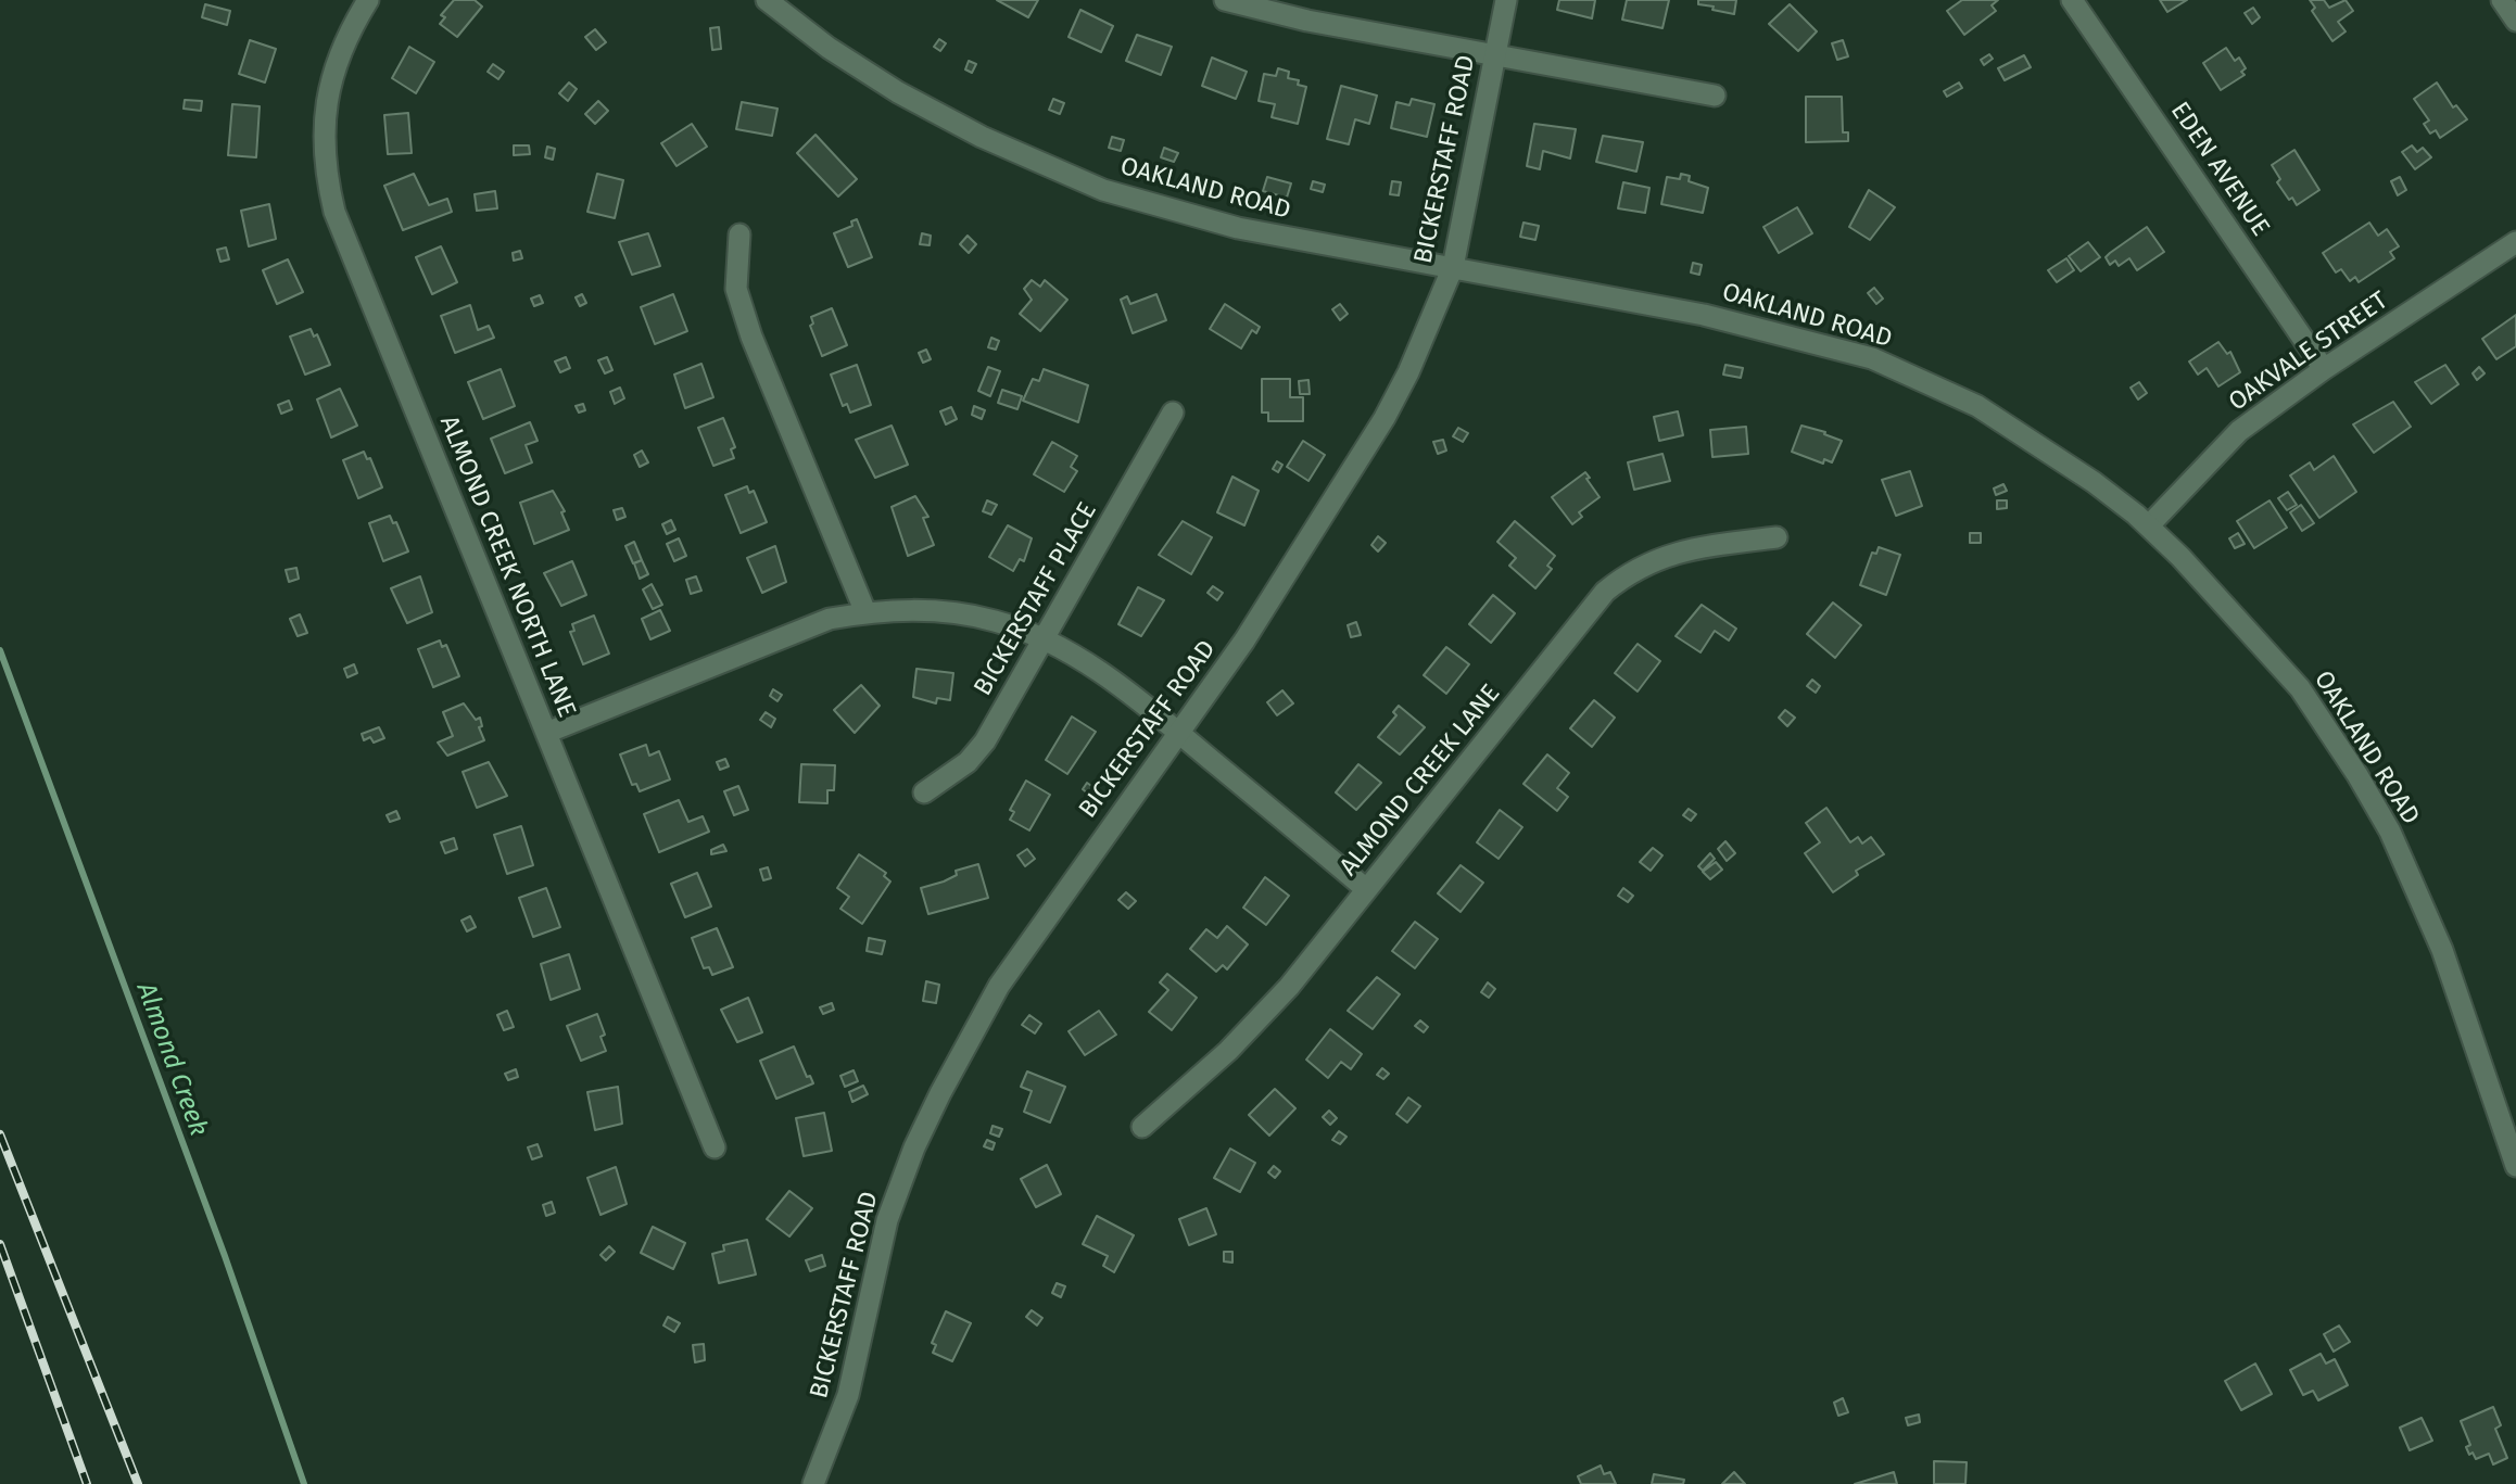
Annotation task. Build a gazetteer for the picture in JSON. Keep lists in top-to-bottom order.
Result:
{
  "streets": {
    "street": [
      "BICKERSTAFF ROAD",
      "EDEN AVENUE",
      "OAKLAND ROAD",
      "OAKVALE STREET",
      "ALMOND CREEK NORTH LANE",
      "BICKERSTAFF PLACE",
      "ALMOND CREEK LANE"
    ]
  },
  "crossings": [
    ["BICKERSTAFF ROAD", "OAKLAND ROAD"],
    ["EDEN AVENUE", "OAKVALE STREET"],
    ["OAKLAND ROAD", "OAKVALE STREET"]
  ],
  "water": ["Almond Creek"]
}
